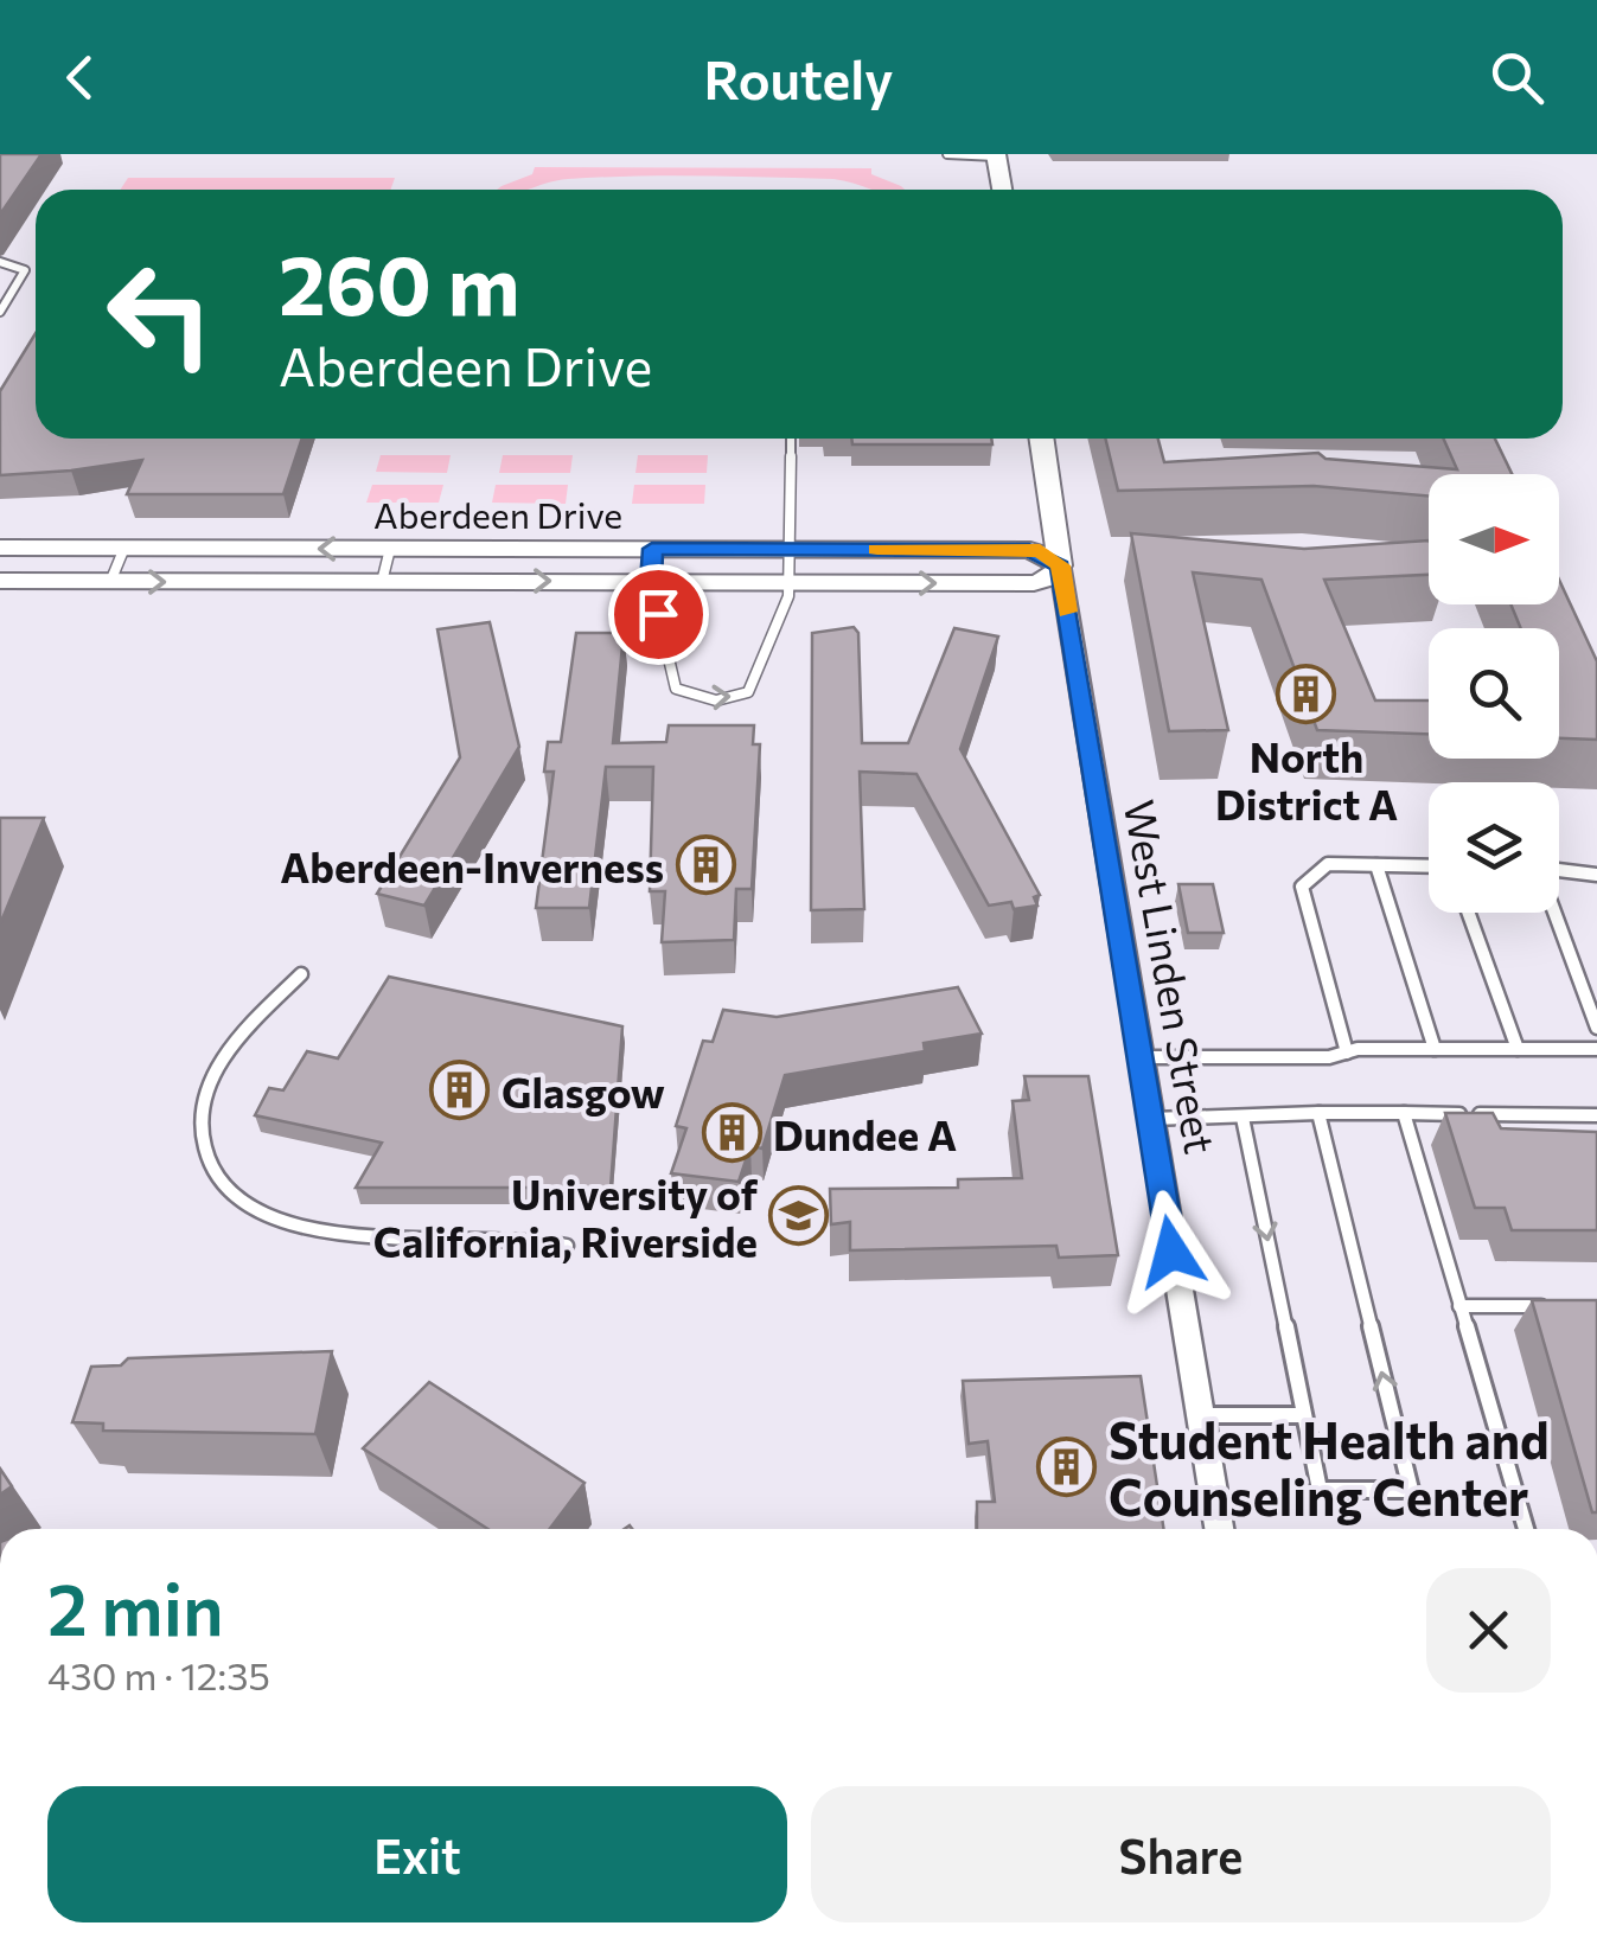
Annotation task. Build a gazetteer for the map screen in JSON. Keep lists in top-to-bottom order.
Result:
{
  "streets": {
    "street": ["Aberdeen Drive", "West Linden Street"]
  },
  "crossings": [
    ["Aberdeen Drive", "West Linden Street"]
  ],
  "places": {
    "building": [
      "North District A",
      "Aberdeen-Inverness",
      "Glasgow",
      "Dundee A",
      "Student Health and Counseling Center"
    ],
    "school or university": ["University of California, Riverside"]
  },
  "north": "right",
  "page": {
    "header": "Routely",
    "turn": ["260 m", "Aberdeen Drive"],
    "heading": ["2 min", "430 m · 12:35"],
    "buttons": ["Exit", "Share"]
  }
}
